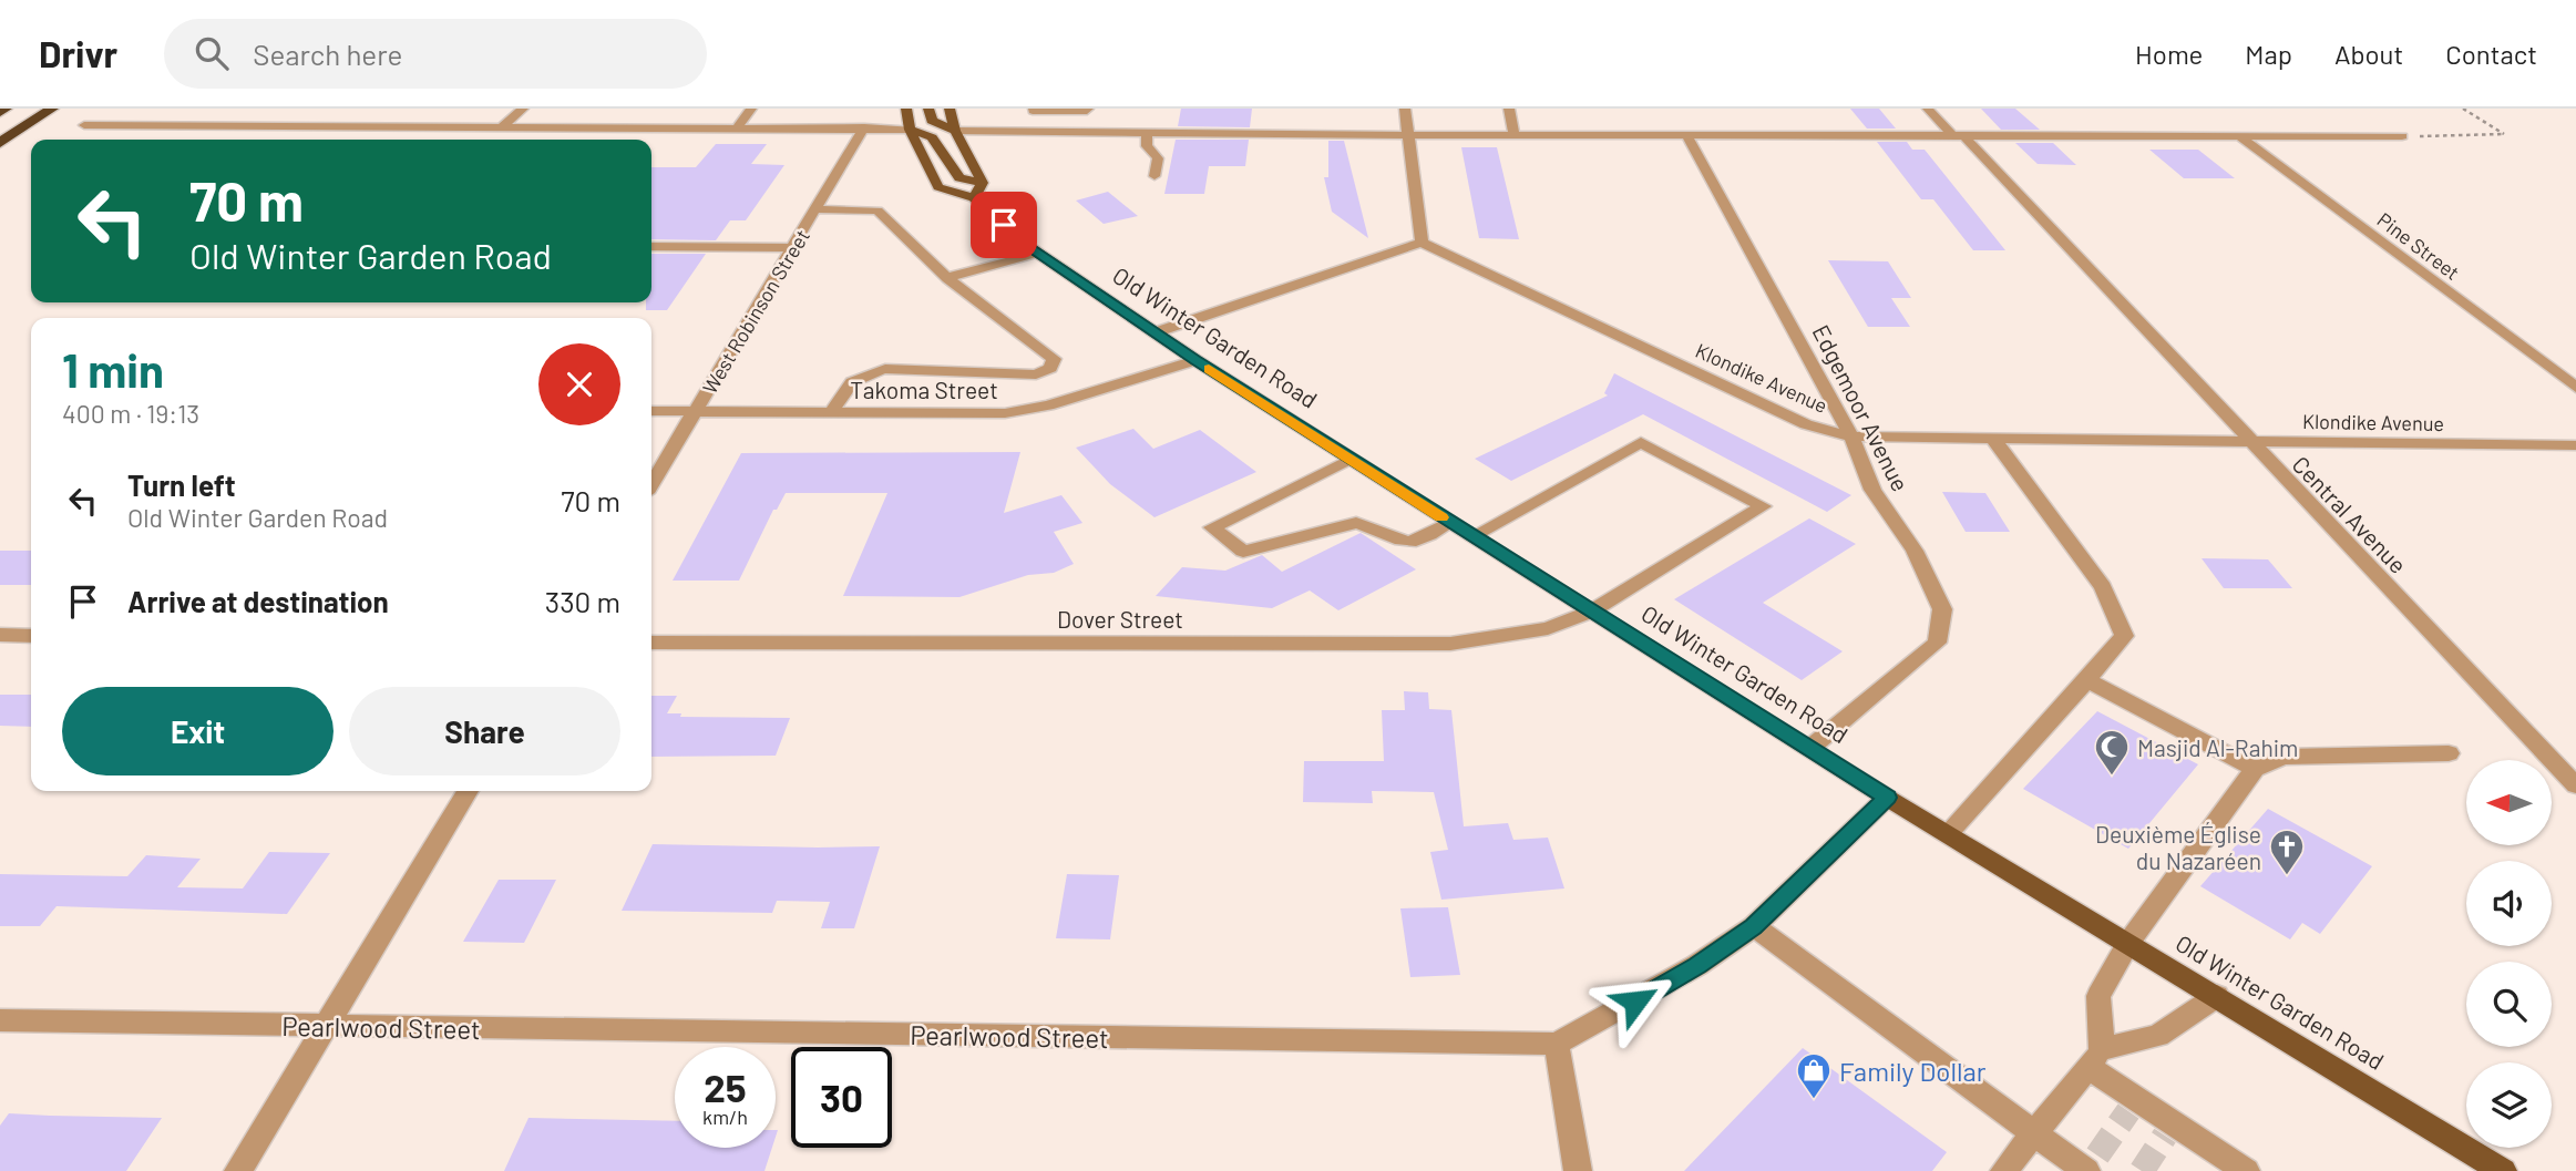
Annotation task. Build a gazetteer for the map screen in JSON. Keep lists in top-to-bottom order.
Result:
{
  "streets": {
    "main road": ["Old Winter Garden Road"],
    "street": [
      "Pine Street",
      "West Robinson Street",
      "Klondike Avenue",
      "Takoma Street",
      "Edgemoor Avenue",
      "Central Avenue",
      "Dover Street",
      "Pearlwood Street"
    ]
  },
  "crossings": [
    ["West Robinson Street", "Takoma Street"],
    ["Old Winter Garden Road", "Takoma Street"],
    ["Old Winter Garden Road", "Edgemoor Avenue"],
    ["Old Winter Garden Road", "Dover Street"],
    ["Klondike Avenue", "Edgemoor Avenue"],
    ["Klondike Avenue", "Central Avenue"]
  ],
  "places": {
    "mosque": ["Masjid Al-Rahim"],
    "church": ["Deuxième Église du Nazaréen"],
    "shop": ["Family Dollar"]
  },
  "north": "left",
  "page": {
    "header": "Drivr",
    "search": "Search here",
    "nav": [
      "Home",
      "Map",
      "About",
      "Contact"
    ],
    "turn": ["70 m", "Old Winter Garden Road"],
    "heading": ["1 min", "400 m · 19:13"],
    "list": [
      {
        "name": "Turn left",
        "note": "Old Winter Garden Road",
        "value": "70 m"
      },
      {
        "name": "Arrive at destination",
        "value": "330 m"
      }
    ],
    "buttons": ["Exit", "Share"],
    "speed": "25 km/h",
    "limit": "30"
  }
}
